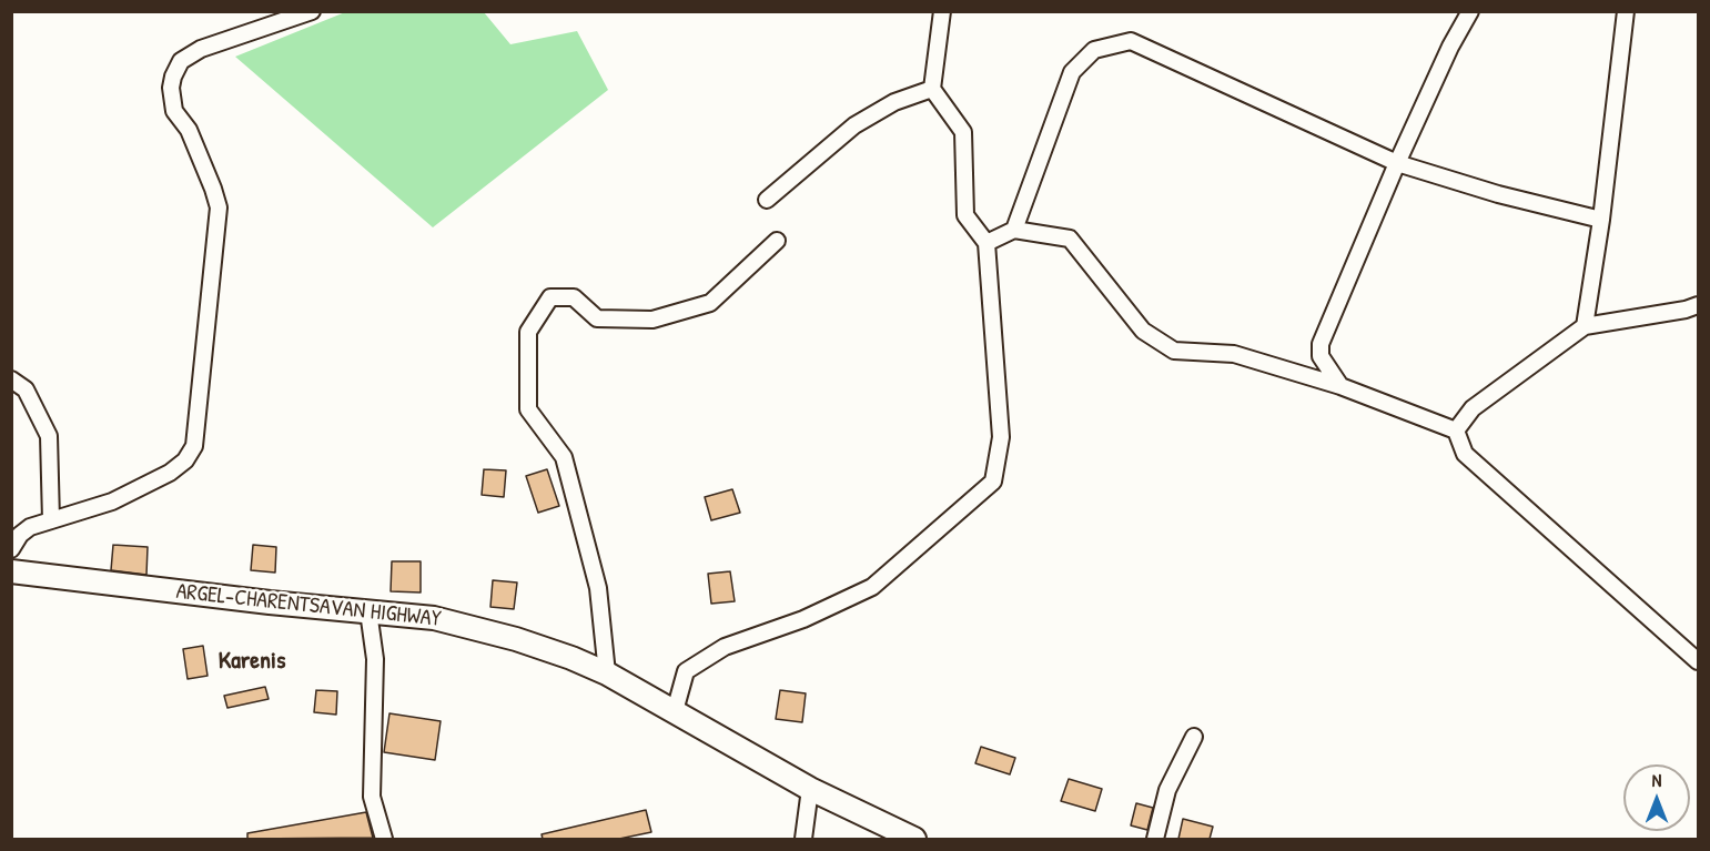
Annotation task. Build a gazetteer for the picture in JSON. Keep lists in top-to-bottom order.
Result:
{
  "streets": {
    "main road": ["ARGEL-CHARENTSAVAN HIGHWAY"]
  },
  "districts": ["Karenis"],
  "north": "top"
}
